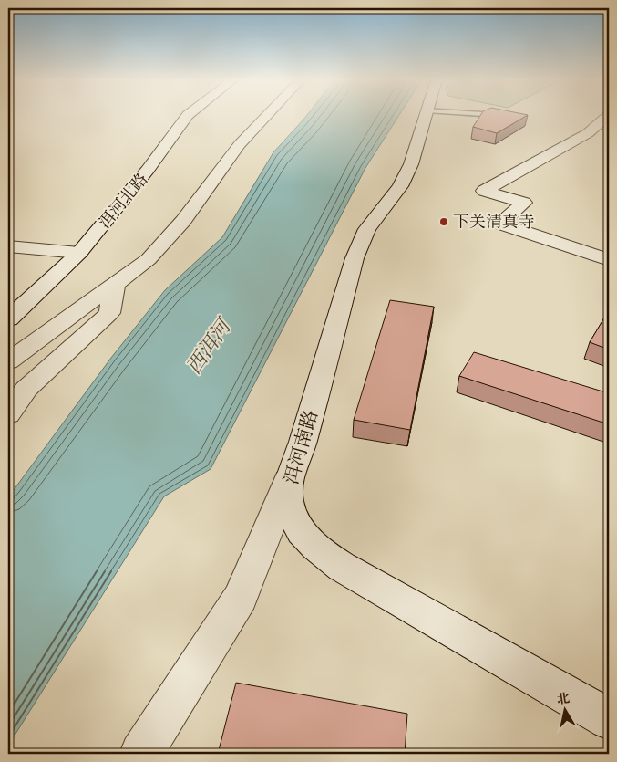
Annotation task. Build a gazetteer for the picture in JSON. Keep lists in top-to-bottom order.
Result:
{
  "streets": {
    "street": ["洱河北路", "洱河南路"]
  },
  "water": ["西洱河"],
  "places": ["下关清真寺"],
  "north": "top"
}
